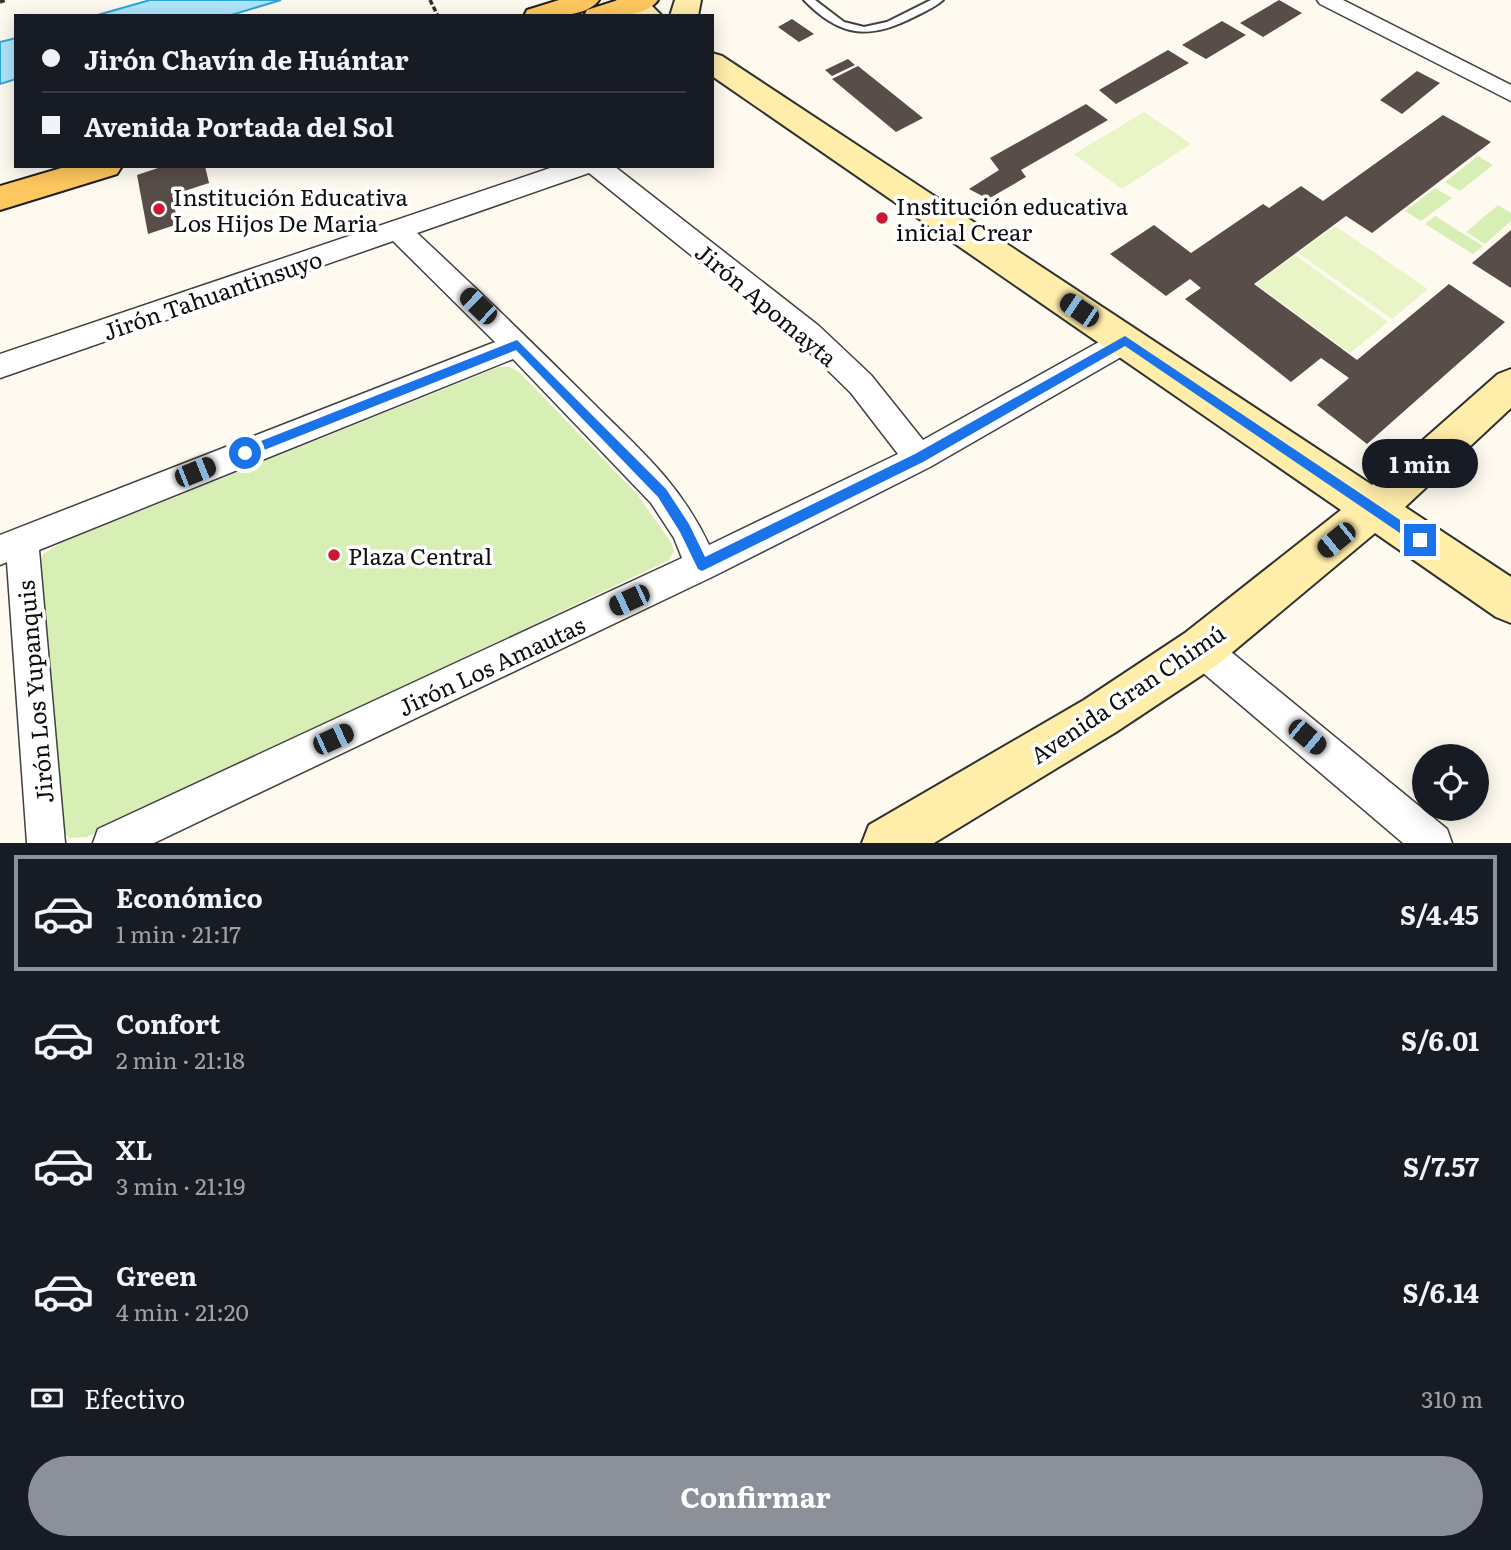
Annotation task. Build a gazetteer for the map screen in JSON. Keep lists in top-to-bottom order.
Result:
{
  "streets": {
    "street": [
      "Jirón Tahuantinsuyo",
      "Jirón Apomayta",
      "Jirón Los Amautas",
      "Jirón Los Yupanquis",
      "Avenida Gran Chimú"
    ]
  },
  "crossings": [
    ["Jirón Apomayta", "Jirón Los Amautas"]
  ],
  "places": ["Institución Educativa Los Hijos De Maria", "Institución educativa inicial Crear", "Plaza Central"],
  "page": {
    "banner": ["Jirón Chavín de Huántar", "Avenida Portada del Sol"],
    "bubble": "1 min",
    "list": [
      {
        "name": "Económico",
        "note": "1 min · 21:17",
        "value": "S/4.45"
      },
      {
        "name": "Confort",
        "note": "2 min · 21:18",
        "value": "S/6.01"
      },
      {
        "name": "XL",
        "note": "3 min · 21:19",
        "value": "S/7.57"
      },
      {
        "name": "Green",
        "note": "4 min · 21:20",
        "value": "S/6.14"
      }
    ],
    "pay": ["Efectivo", "310 m"],
    "buttons": "Confirmar"
  }
}
